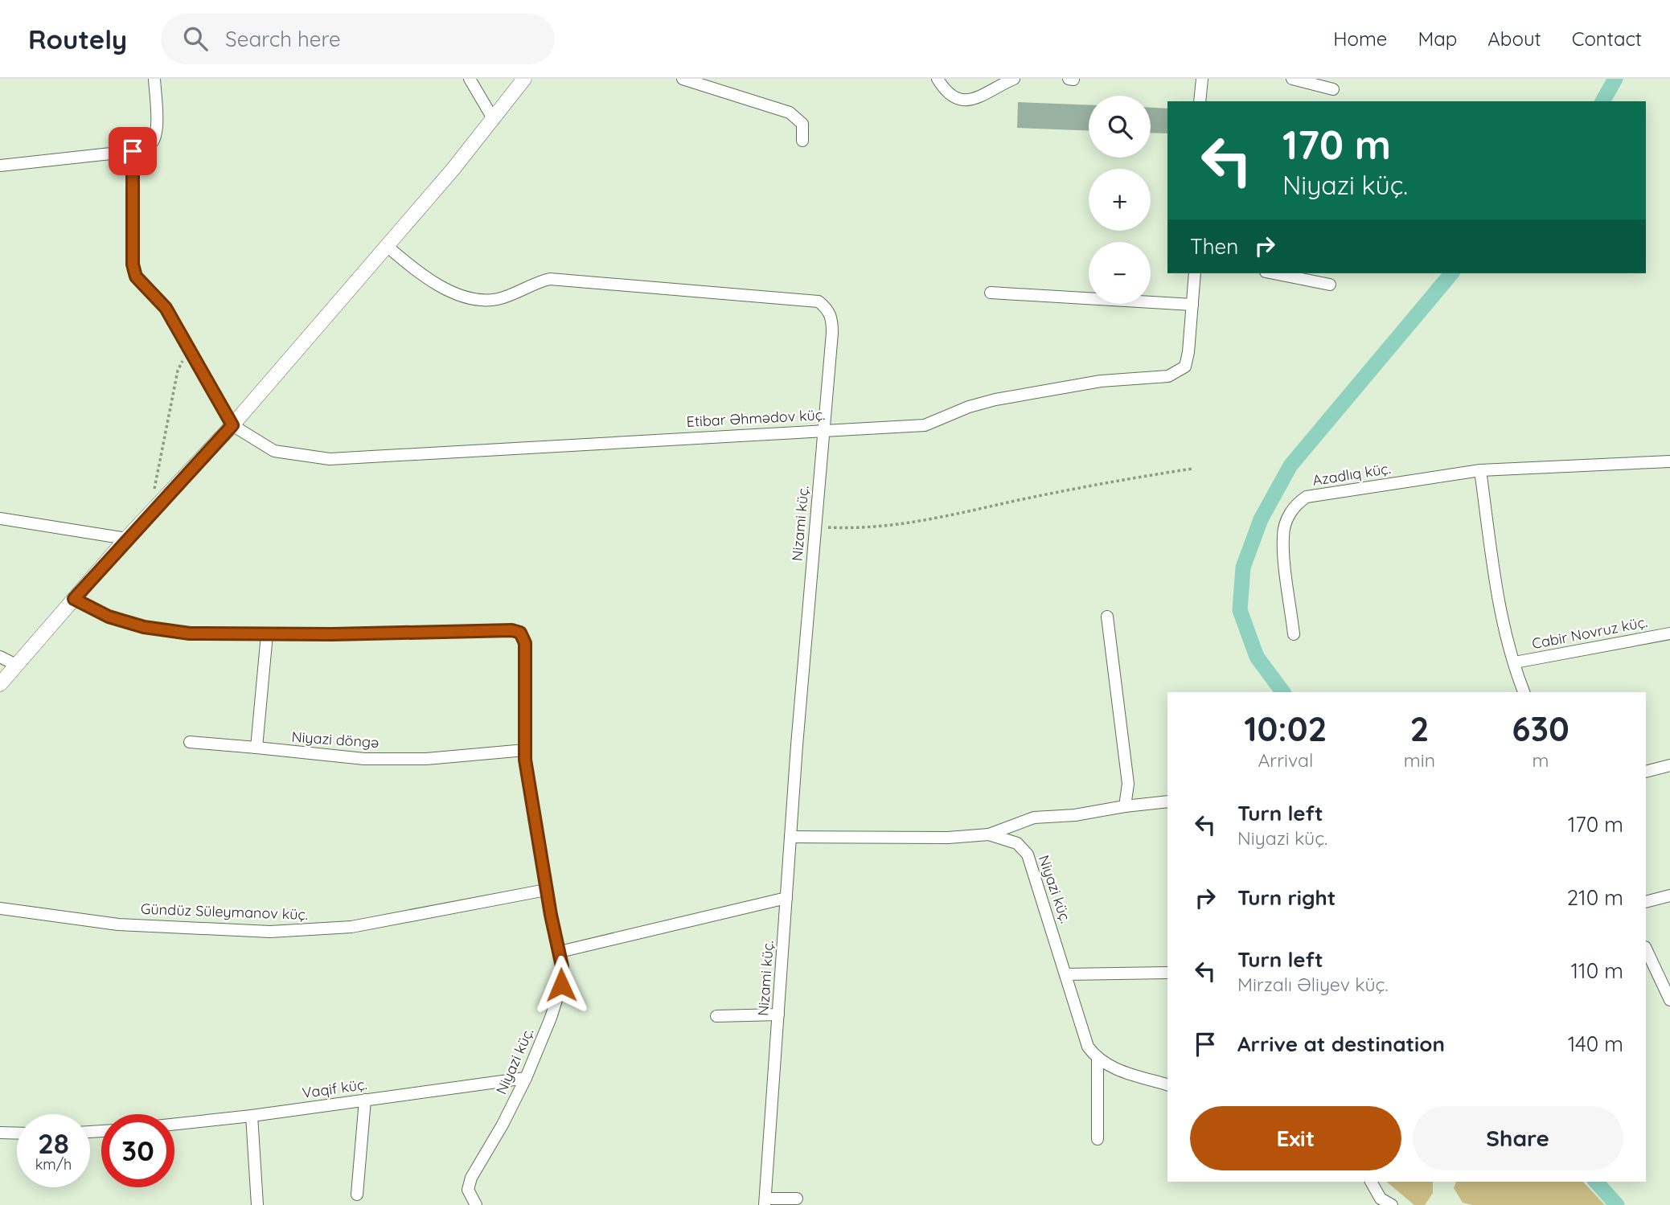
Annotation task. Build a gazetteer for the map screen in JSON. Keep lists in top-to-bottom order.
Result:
{
  "streets": {
    "street": [
      "Etibar Əhmədov küç.",
      "Azadlıq küç.",
      "Nizami küç.",
      "Cabir Novruz küç.",
      "Niyazi döngə",
      "Niyazi küç.",
      "Gündüz Süleymanov küç.",
      "Vaqif küç."
    ]
  },
  "crossings": [
    ["Etibar Əhmədov küç.", "Nizami küç."],
    ["Nizami küç.", "Niyazi küç."],
    ["Niyazi döngə", "Niyazi küç."],
    ["Niyazi küç.", "Gündüz Süleymanov küç."],
    ["Niyazi küç.", "Vaqif küç."]
  ],
  "page": {
    "header": "Routely",
    "search": "Search here",
    "nav": [
      "Home",
      "Map",
      "About",
      "Contact"
    ],
    "map_buttons": ["+", "−"],
    "turn": ["170 m", "Niyazi küç."],
    "then": "Then",
    "eta": [
      "10:02",
      "Arrival",
      "2",
      "min",
      "630",
      "m"
    ],
    "list": [
      {
        "name": "Turn left",
        "note": "Niyazi küç.",
        "value": "170 m"
      },
      {
        "name": "Turn right",
        "value": "210 m"
      },
      {
        "name": "Turn left",
        "note": "Mirzalı Əliyev küç.",
        "value": "110 m"
      },
      {
        "name": "Arrive at destination",
        "value": "140 m"
      }
    ],
    "buttons": ["Exit", "Share"],
    "speed": "28 km/h",
    "limit": "30"
  }
}
